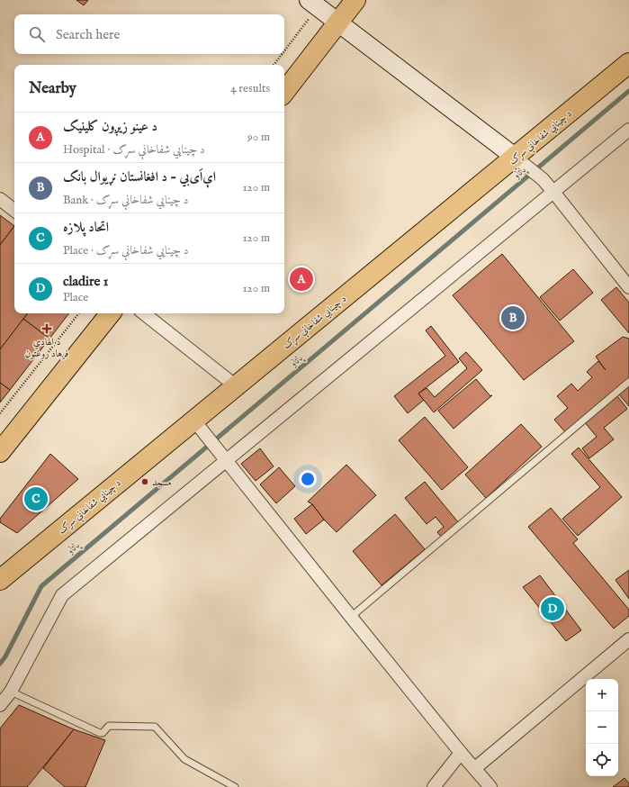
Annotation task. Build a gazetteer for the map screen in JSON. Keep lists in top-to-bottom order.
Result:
{
  "streets": {
    "main road": ["د چينايي شفاخانې سړک"]
  },
  "water": ["پاتاو"],
  "places": {
    "health": ["د الهادي فرهاد روغتون"],
    "other": ["مسجد"]
  },
  "page": {
    "search": "Search here",
    "heading": ["Nearby", "4 results"],
    "list": [
      {
        "mark": "A",
        "name": "د عینو زیږون کلینیک",
        "note": "Hospital · د چينايي شفاخانې سړک",
        "value": "90 m"
      },
      {
        "mark": "B",
        "name": "اې‌اَی‌بي - د افغانستان نړیوال بانک",
        "note": "Bank · د چينايي شفاخانې سړک",
        "value": "120 m"
      },
      {
        "mark": "C",
        "name": "اتحاد پلازه",
        "note": "Place · د چينايي شفاخانې سړک",
        "value": "120 m"
      },
      {
        "mark": "D",
        "name": "cladire 1",
        "note": "Place",
        "value": "120 m"
      }
    ],
    "pins": [
      "A",
      "B",
      "C",
      "D"
    ],
    "map_buttons": ["+", "−"]
  }
}
